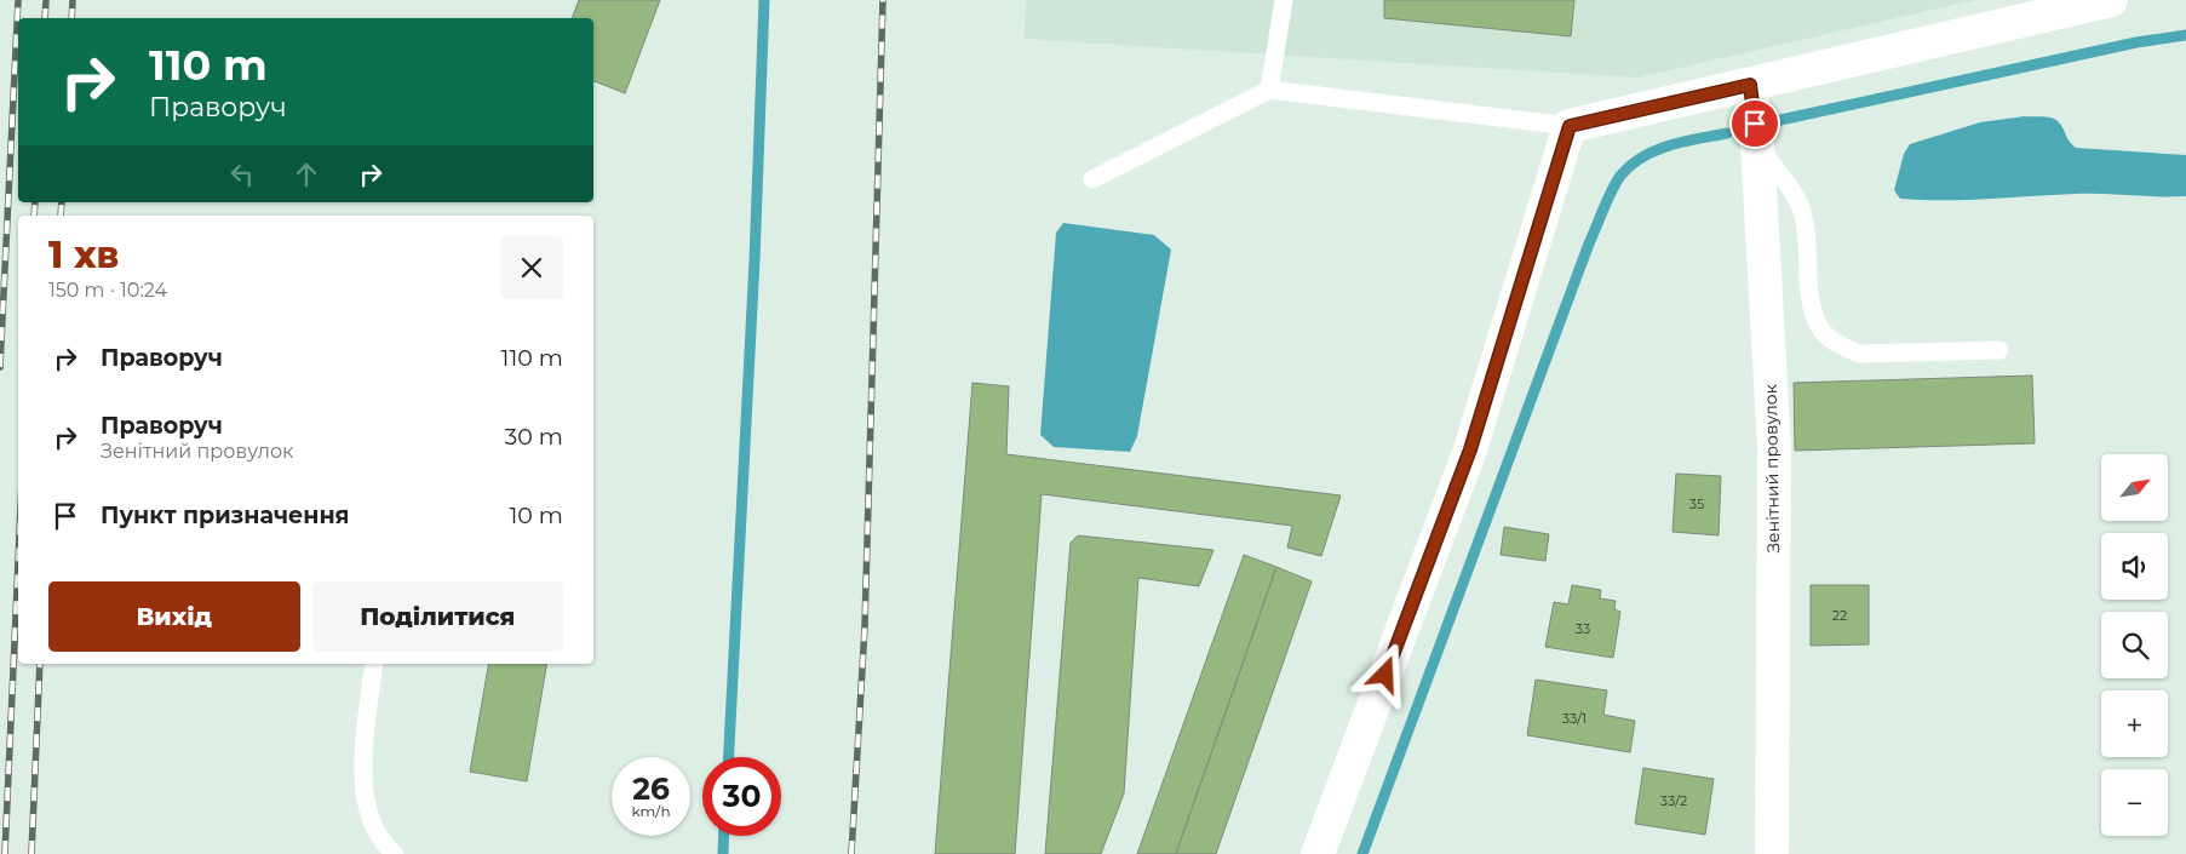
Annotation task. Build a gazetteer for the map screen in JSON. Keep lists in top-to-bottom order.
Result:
{
  "streets": {
    "street": ["Зенітний провулок"]
  },
  "house_numbers": [
    "35",
    "22",
    "33",
    "33/1",
    "33/2"
  ],
  "north": "top right",
  "page": {
    "turn": ["110 m", "Праворуч"],
    "heading": ["1 хв", "150 m · 10:24"],
    "list": [
      {
        "name": "Праворуч",
        "value": "110 m"
      },
      {
        "name": "Праворуч",
        "note": "Зенітний провулок",
        "value": "30 m"
      },
      {
        "name": "Пункт призначення",
        "value": "10 m"
      }
    ],
    "map_buttons": ["+", "−"],
    "buttons": ["Вихід", "Поділитися"],
    "speed": "26 km/h",
    "limit": "30"
  }
}
